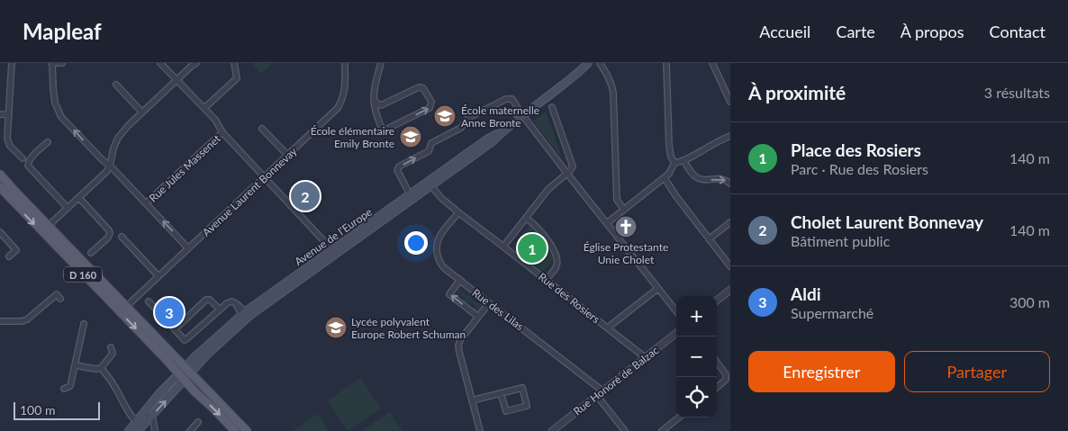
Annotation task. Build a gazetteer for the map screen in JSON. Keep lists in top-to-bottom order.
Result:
{
  "streets": {
    "main road": ["Avenue de l’Europe", "D 160"],
    "street": [
      "Rue Jules Massenet",
      "Avenue Laurent Bonnevay",
      "Rue des Rosiers",
      "Rue des Lilas",
      "Rue Honoré de Balzac"
    ]
  },
  "crossings": [
    ["Avenue Laurent Bonnevay", "D 160"],
    ["Avenue de l’Europe", "D 160"],
    ["Avenue de l’Europe", "Rue des Rosiers"],
    ["Rue des Rosiers", "Rue des Lilas"],
    ["Rue des Rosiers", "Rue Honoré de Balzac"],
    ["Rue des Lilas", "Rue Honoré de Balzac"]
  ],
  "places": {
    "school or university": ["École maternelle Anne Bronte", "École élémentaire Emily Bronte", "Lycée polyvalent Europe Robert Schuman"],
    "church": ["Église Protestante Unie Cholet"]
  },
  "scale_bar": "100 m",
  "page": {
    "header": "Mapleaf",
    "nav": [
      "Accueil",
      "Carte",
      "À propos",
      "Contact"
    ],
    "heading": ["À proximité", "3 résultats"],
    "list": [
      {
        "mark": "1",
        "name": "Place des Rosiers",
        "note": "Parc · Rue des Rosiers",
        "value": "140 m"
      },
      {
        "mark": "2",
        "name": "Cholet Laurent Bonnevay",
        "note": "Bâtiment public",
        "value": "140 m"
      },
      {
        "mark": "3",
        "name": "Aldi",
        "note": "Supermarché",
        "value": "300 m"
      }
    ],
    "pins": ["2", "1", "3"],
    "map_buttons": ["+", "−"],
    "buttons": ["Enregistrer", "Partager"],
    "scale": "100 m"
  }
}
